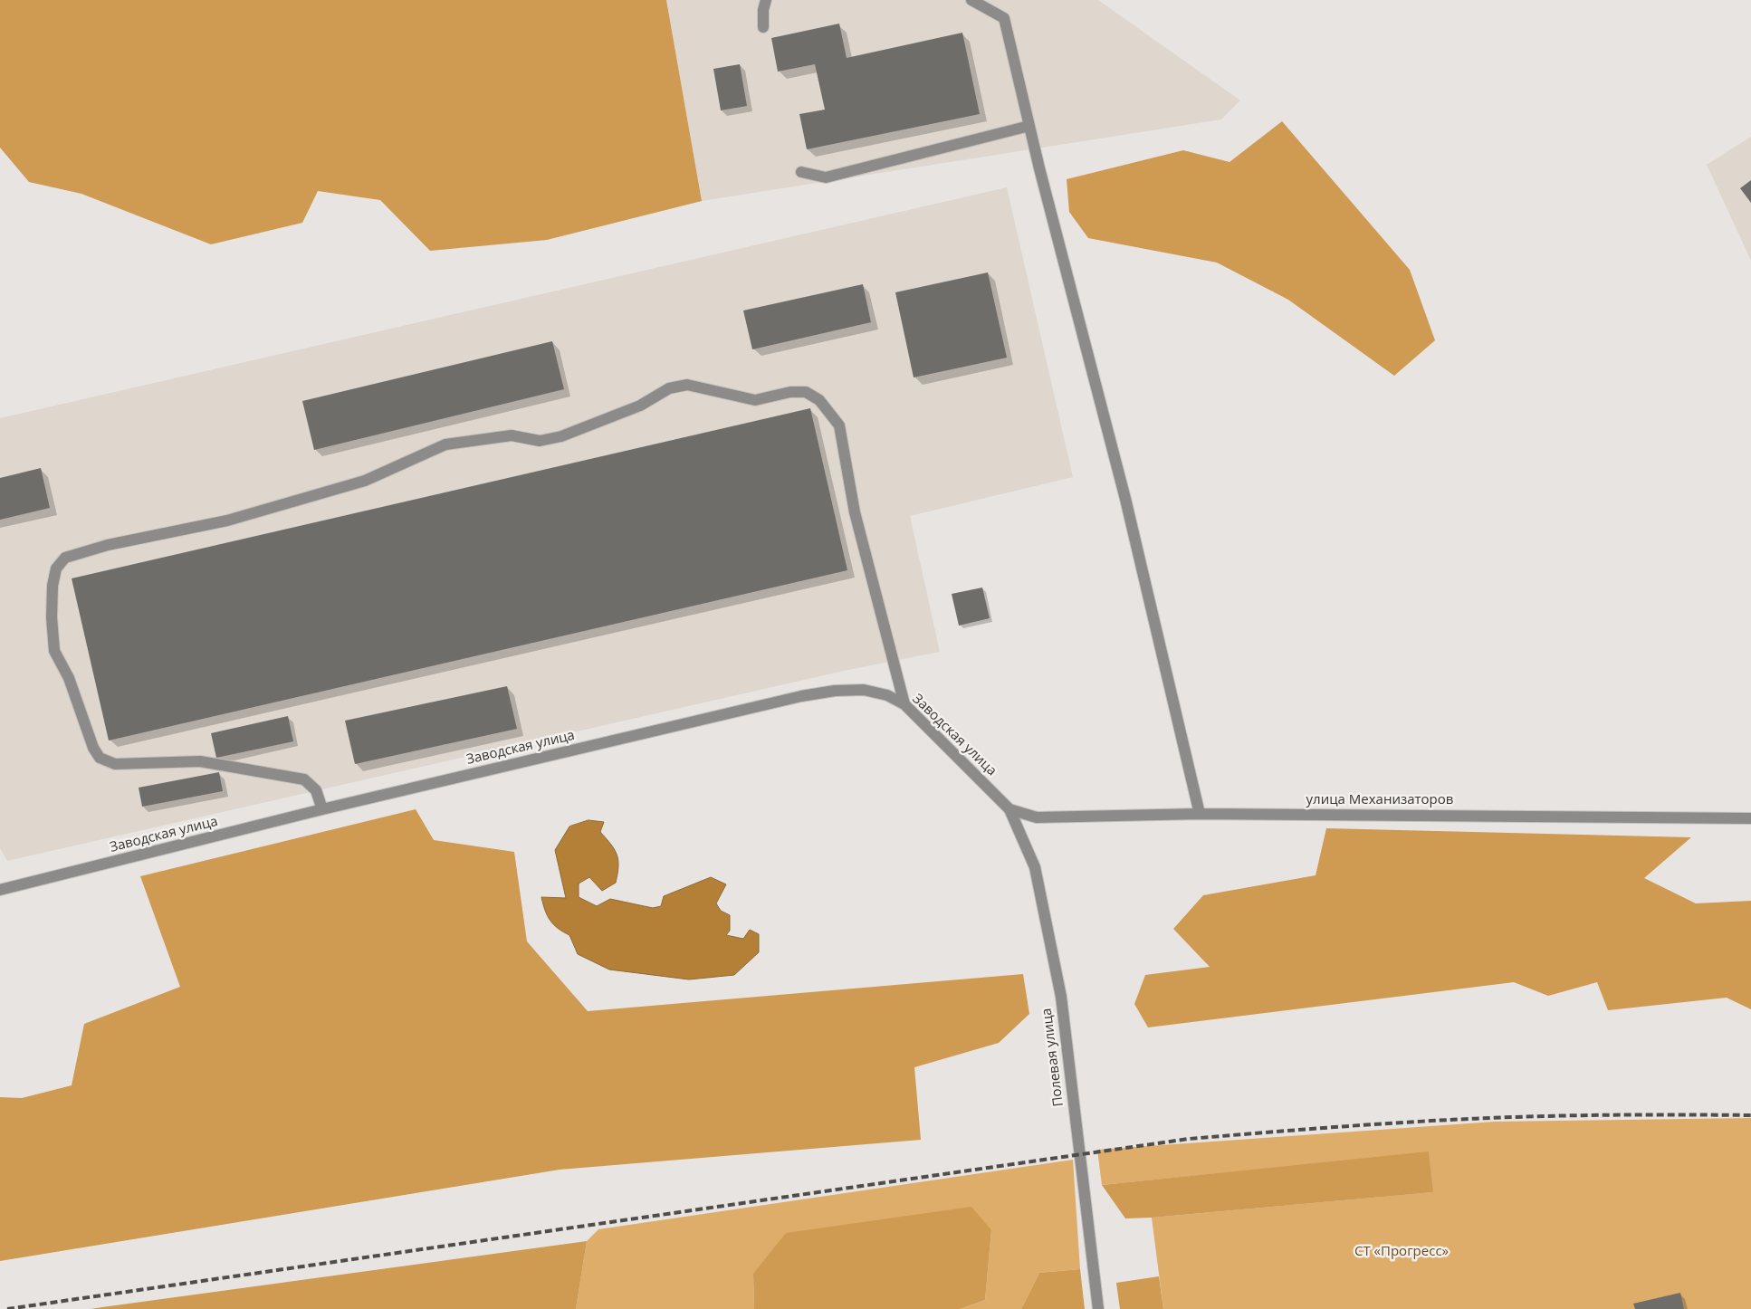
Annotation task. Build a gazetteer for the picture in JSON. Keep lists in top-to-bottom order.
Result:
{
  "streets": {
    "street": ["Заводская улица", "улица Механизаторов", "Полевая улица"]
  },
  "crossings": [
    ["Заводская улица", "улица Механизаторов"],
    ["Заводская улица", "Полевая улица"],
    ["улица Механизаторов", "Полевая улица"]
  ],
  "parks": ["СТ «Прогресс»"]
}
